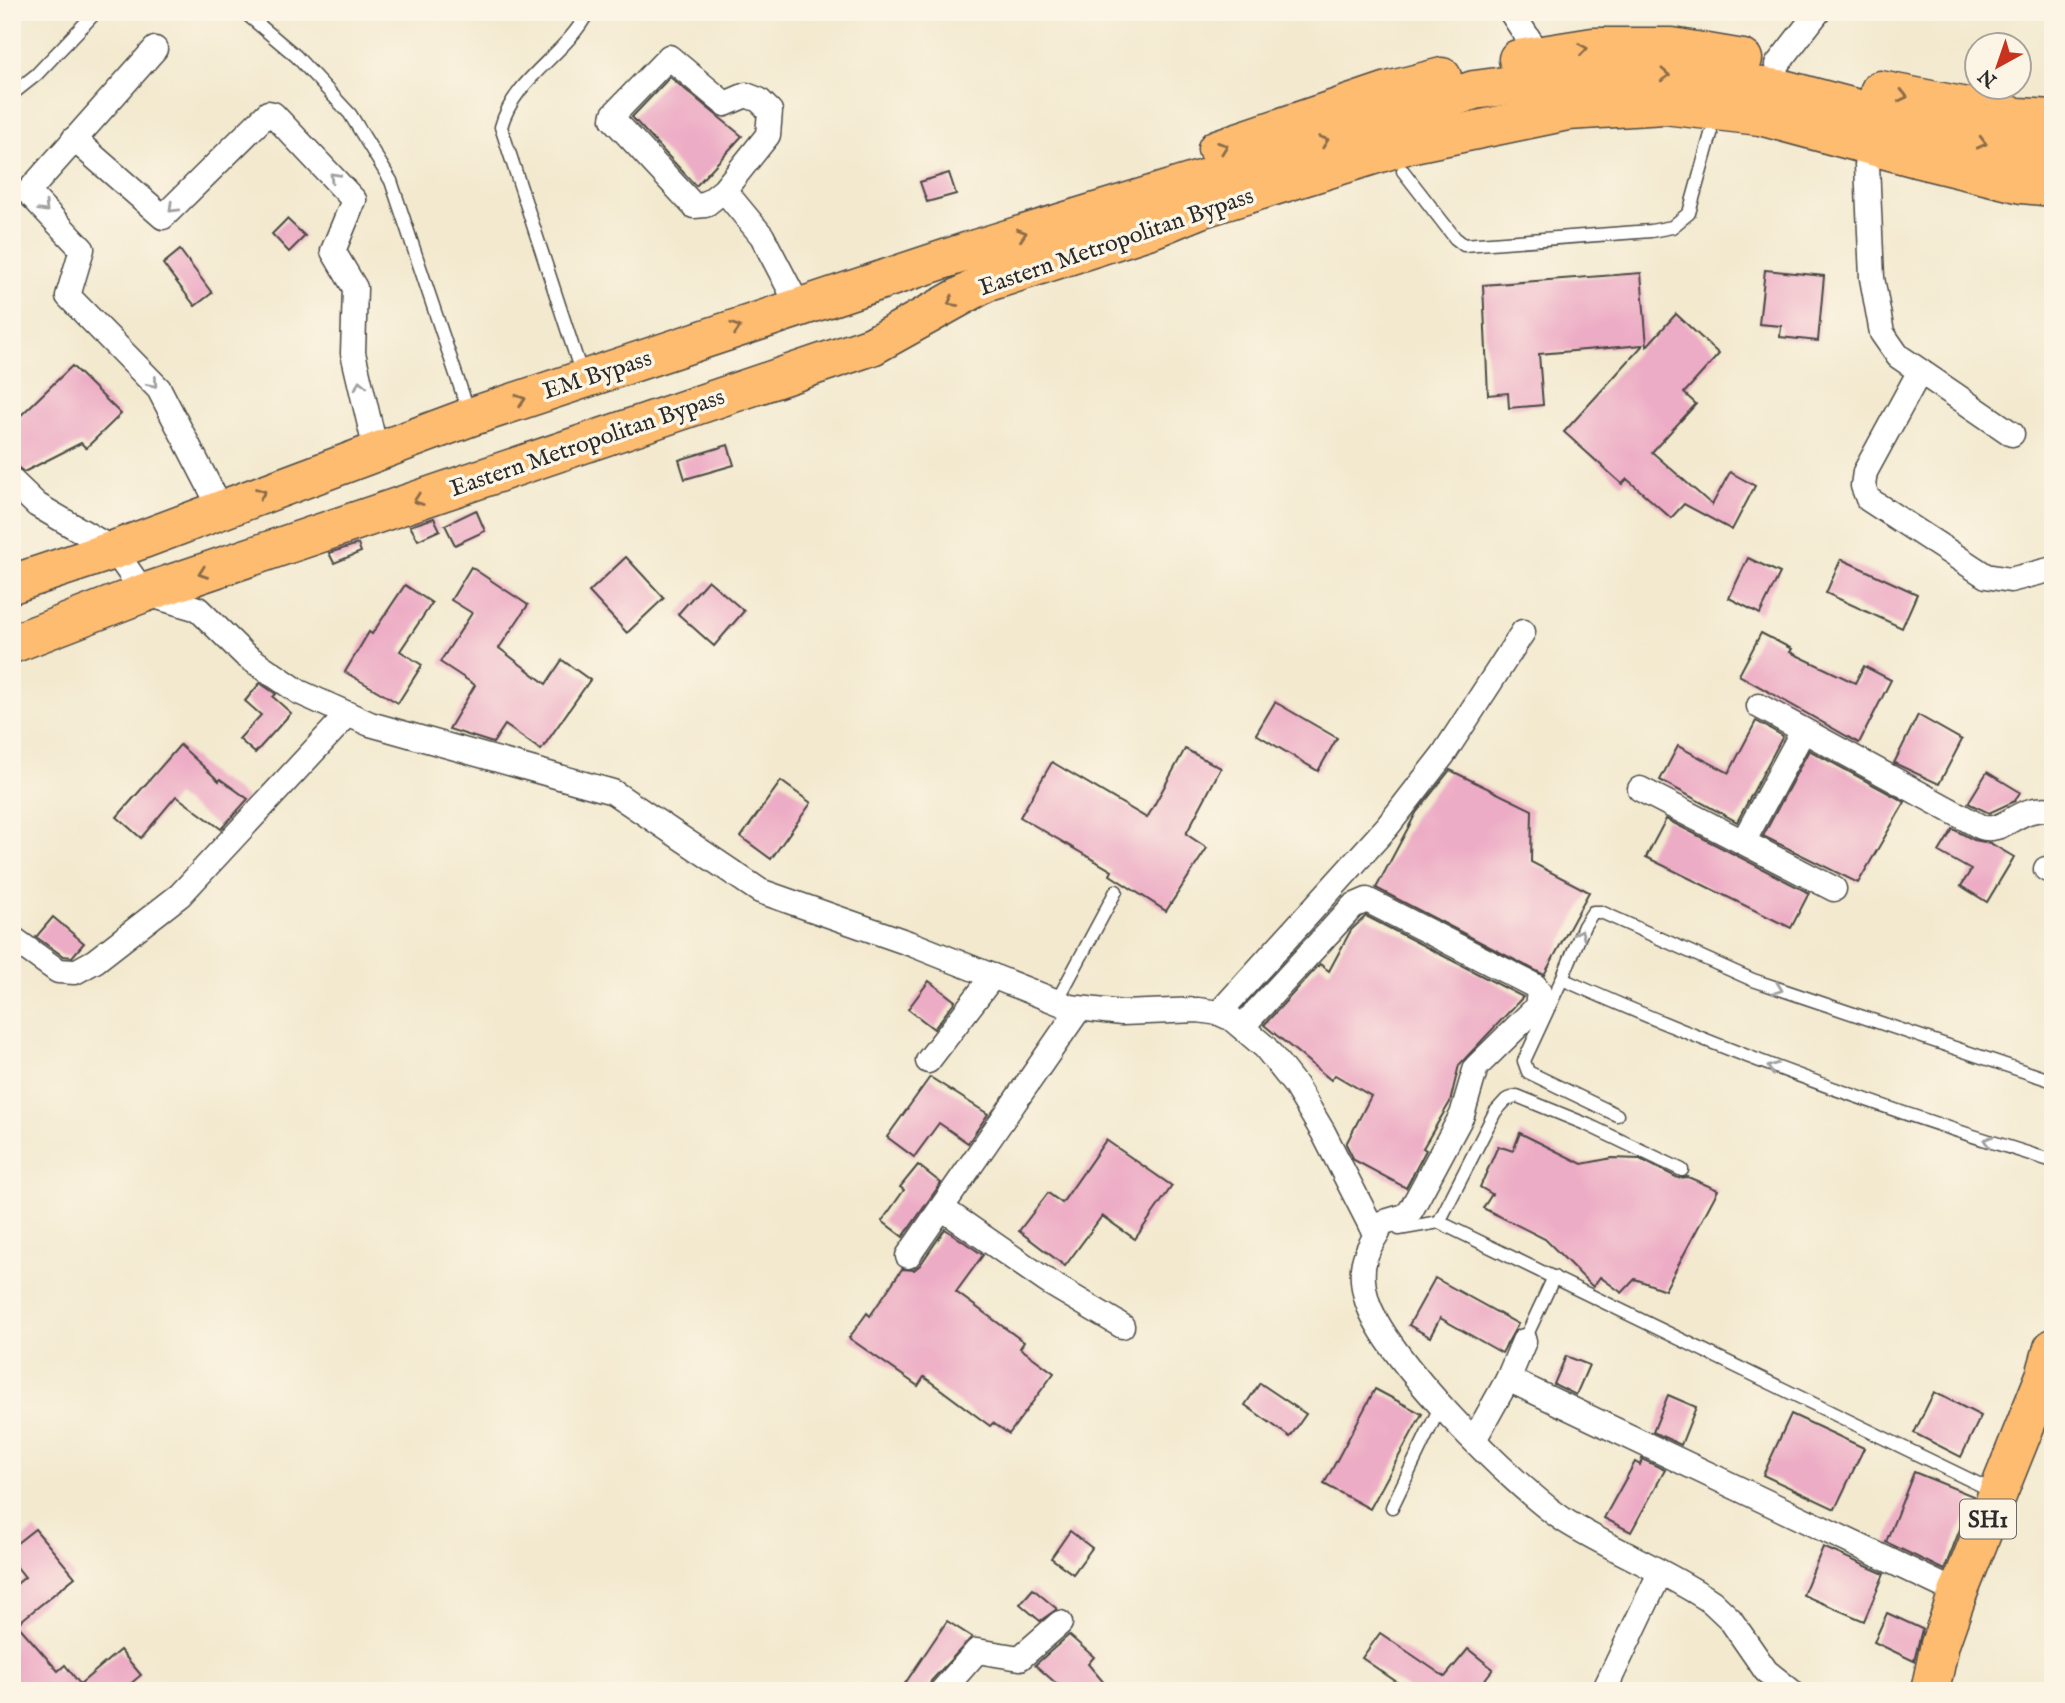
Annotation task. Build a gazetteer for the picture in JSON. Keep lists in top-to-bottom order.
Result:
{
  "streets": {
    "main road": ["Eastern Metropolitan Bypass", "EM Bypass", "SH1"]
  },
  "crossings": [
    ["Eastern Metropolitan Bypass", "EM Bypass"]
  ],
  "one_way": ["EM Bypass"],
  "north": "bottom left"
}
